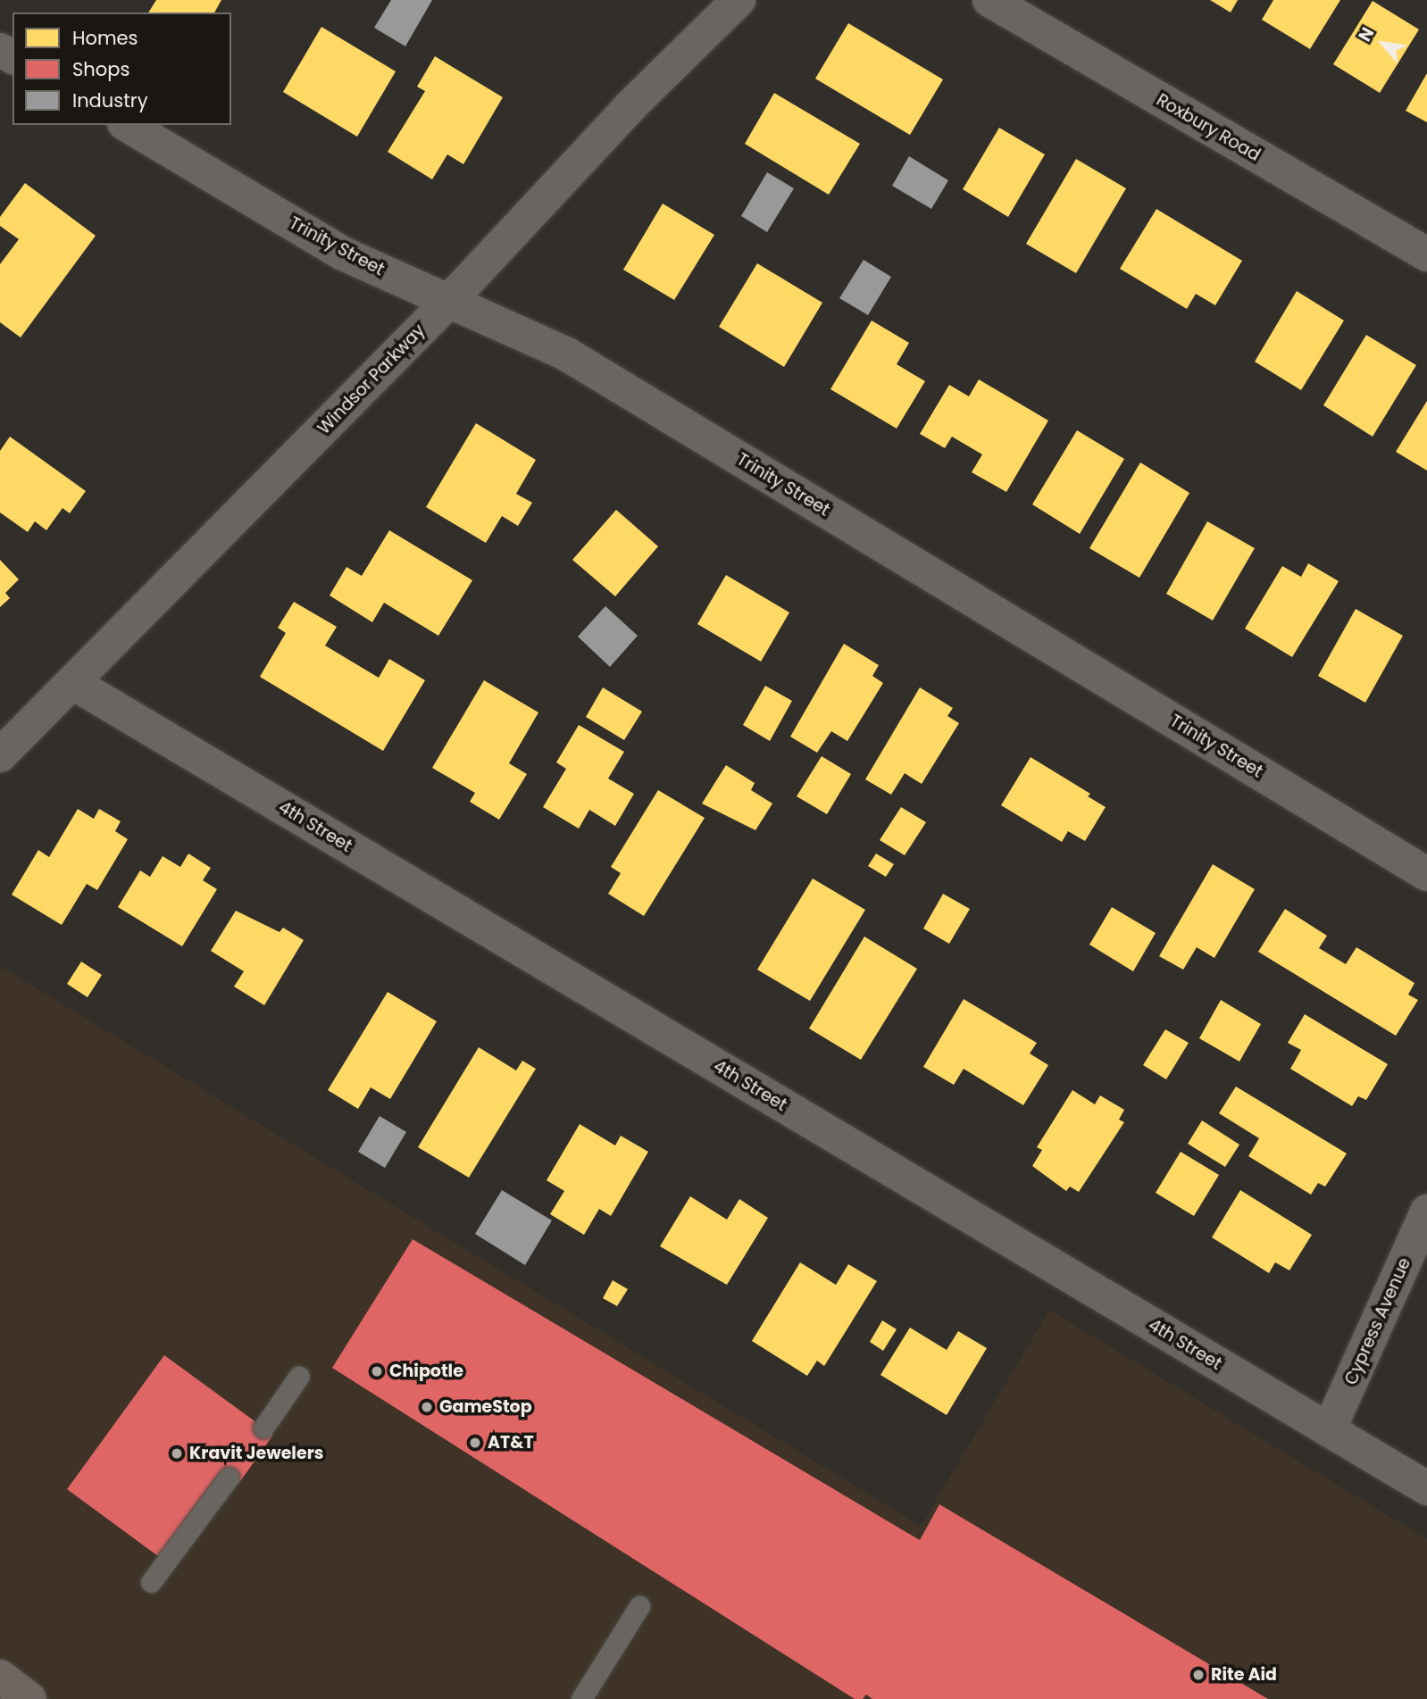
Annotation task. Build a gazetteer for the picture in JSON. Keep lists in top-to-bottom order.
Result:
{
  "streets": {
    "street": [
      "Roxbury Road",
      "Trinity Street",
      "Windsor Parkway",
      "4th Street",
      "Cypress Avenue"
    ]
  },
  "crossings": [
    ["Trinity Street", "Windsor Parkway"],
    ["Windsor Parkway", "4th Street"],
    ["4th Street", "Cypress Avenue"]
  ],
  "places": [
    "Chipotle",
    "GameStop",
    "AT&T",
    "Kravit Jewelers",
    "Rite Aid"
  ],
  "legend": ["Homes", "Shops", "Industry"],
  "north": "top left"
}
